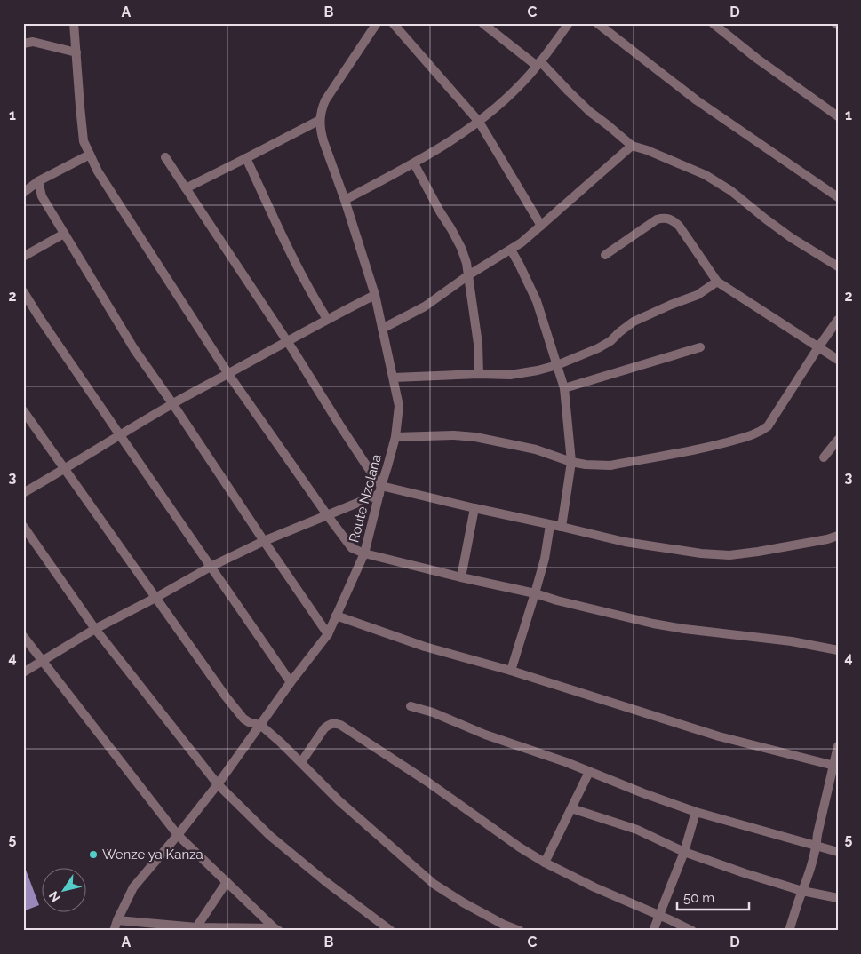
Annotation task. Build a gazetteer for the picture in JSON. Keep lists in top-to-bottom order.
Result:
{
  "streets": {
    "street": ["Route Nzolana"]
  },
  "places": ["Wenze ya Kanza"],
  "scale_bar": "50 m",
  "north": "bottom left",
  "grid": {
    "columns": [
      "A",
      "B",
      "C",
      "D"
    ],
    "rows": [
      "1",
      "2",
      "3",
      "4",
      "5"
    ]
  }
}
